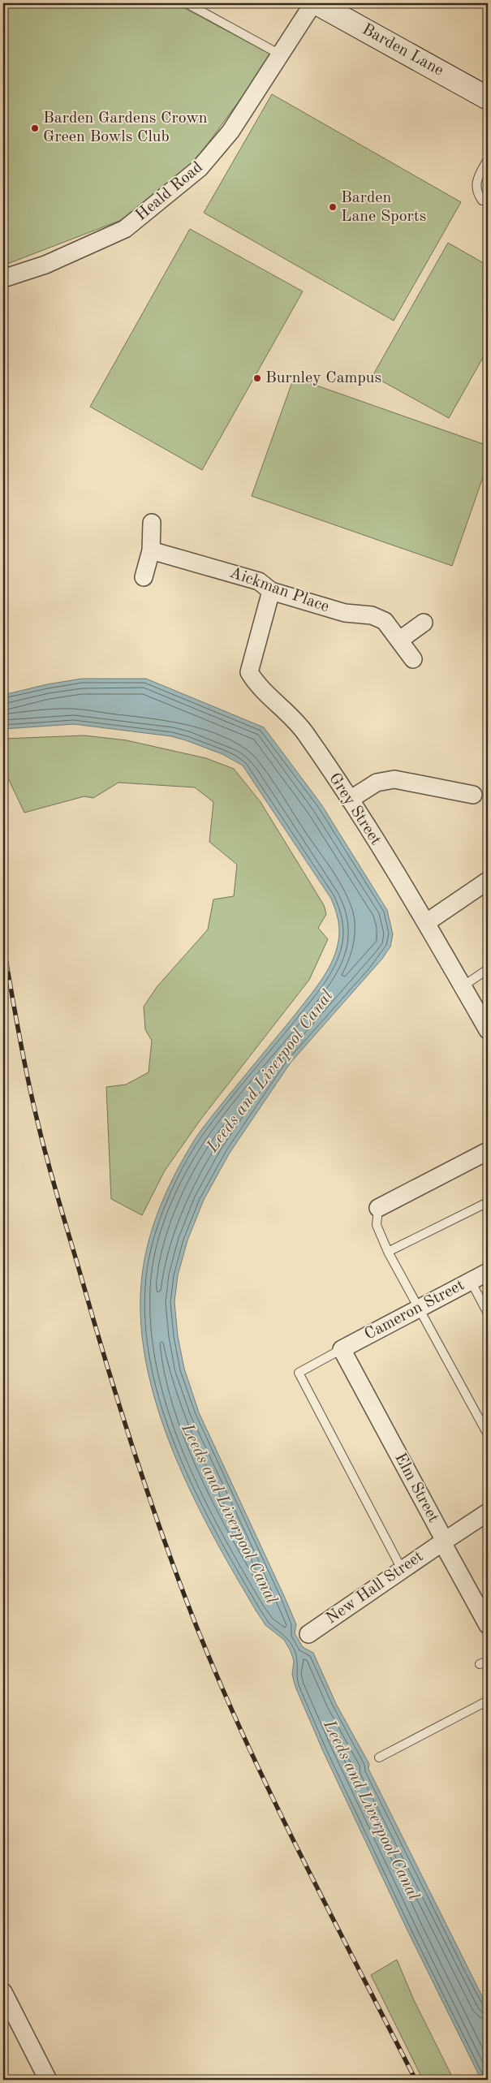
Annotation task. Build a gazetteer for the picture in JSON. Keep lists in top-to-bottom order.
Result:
{
  "streets": {
    "street": [
      "Barden Lane",
      "Heald Road",
      "Aickman Place",
      "Grey Street",
      "Cameron Street",
      "Elm Street",
      "New Hall Street"
    ]
  },
  "crossings": [
    ["Aickman Place", "Grey Street"],
    ["Cameron Street", "Elm Street"],
    ["Elm Street", "New Hall Street"]
  ],
  "water": ["Leeds and Liverpool Canal"],
  "places": ["Barden Gardens Crown Green Bowls Club", "Barden Lane Sports", "Burnley Campus"]
}
